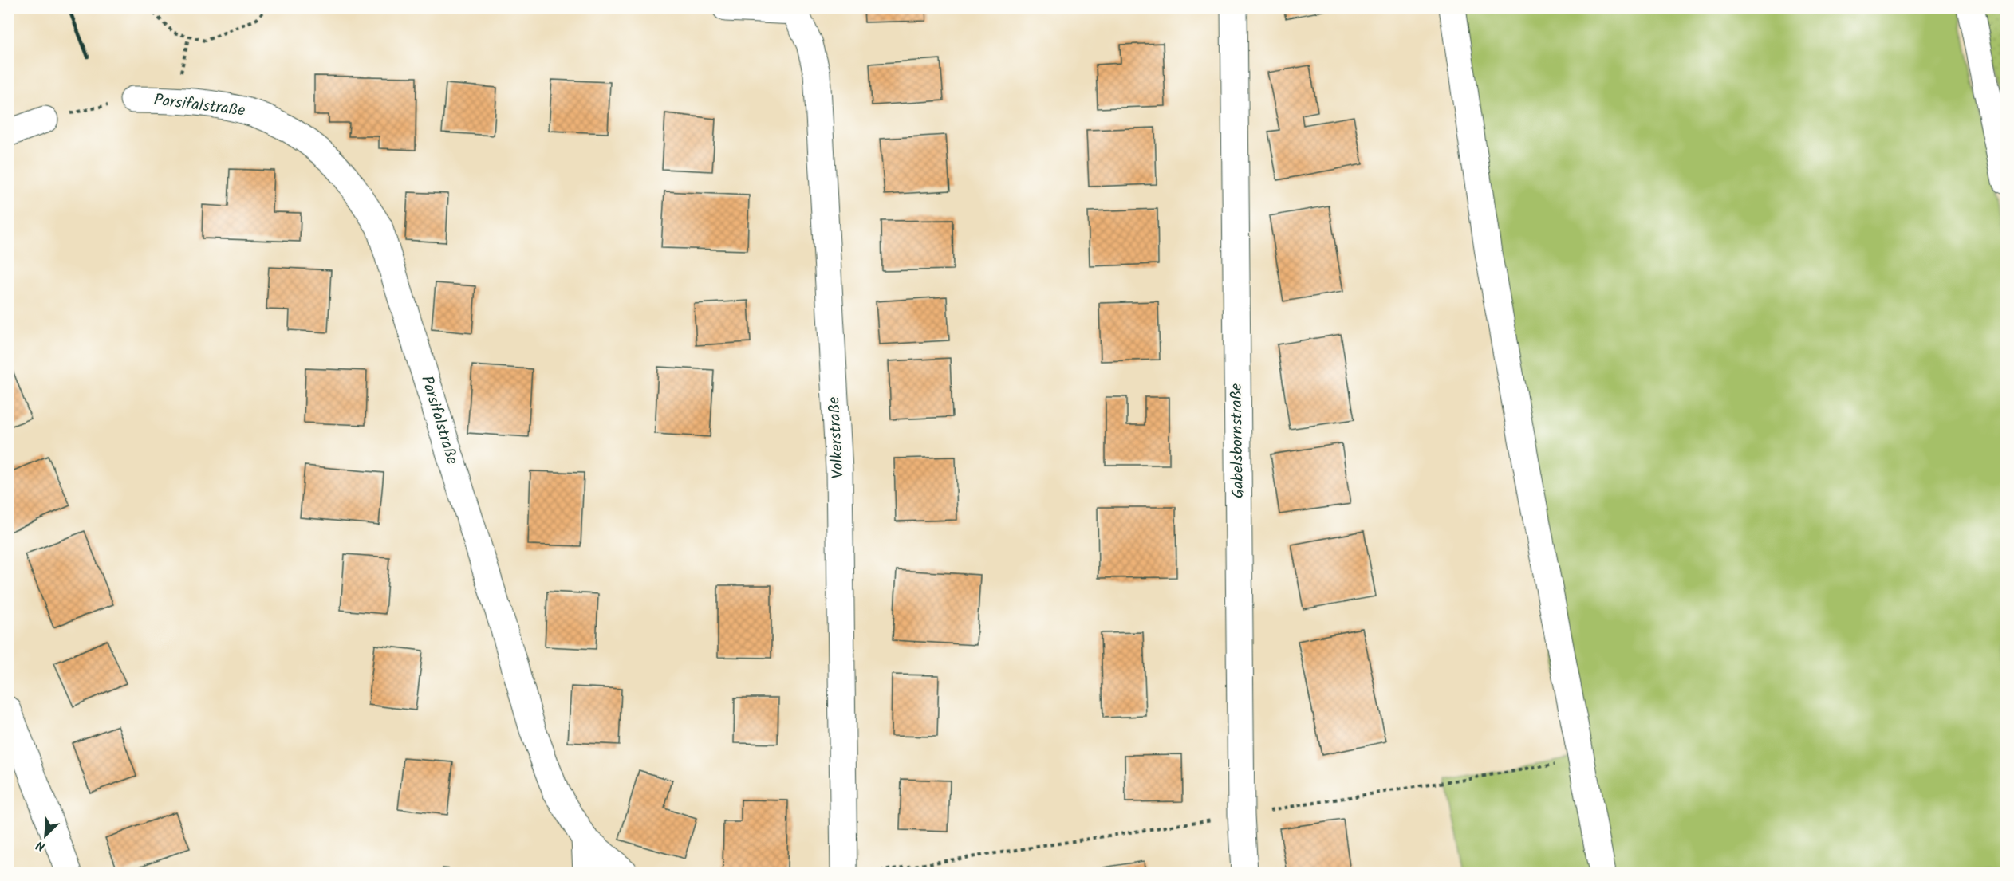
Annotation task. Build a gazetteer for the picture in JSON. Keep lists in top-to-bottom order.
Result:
{
  "streets": {
    "street": ["Parsifalstraße", "Volkerstraße", "Gabelsbornstraße"]
  },
  "north": "bottom left"
}
